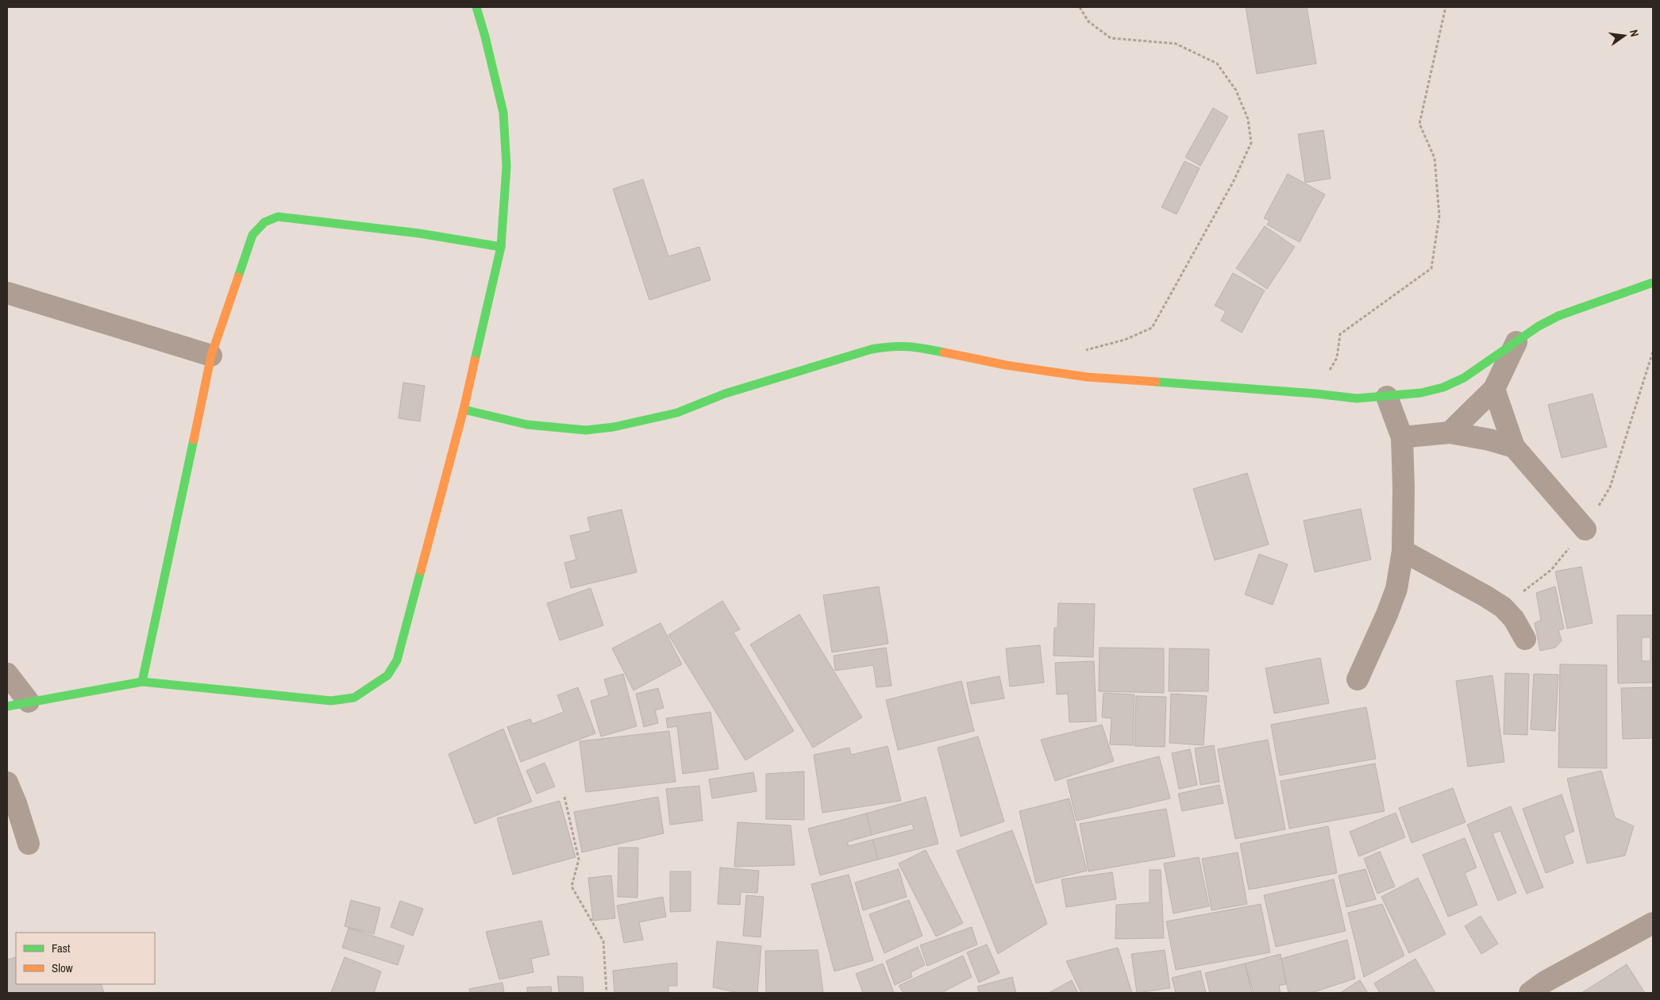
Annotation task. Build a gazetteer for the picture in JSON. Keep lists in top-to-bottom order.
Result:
{
  "legend": ["Fast", "Slow"],
  "north": "right"
}
